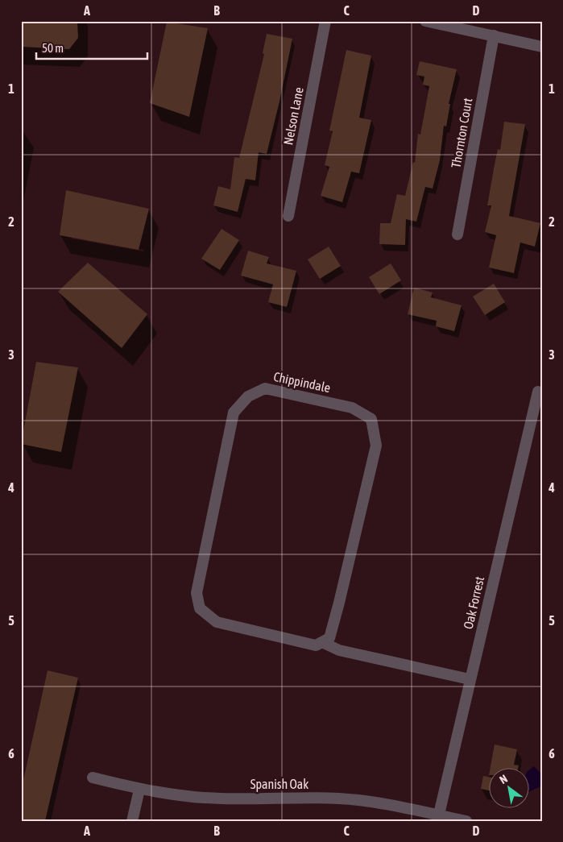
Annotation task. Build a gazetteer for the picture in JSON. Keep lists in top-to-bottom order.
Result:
{
  "streets": {
    "street": [
      "Nelson Lane",
      "Thornton Court",
      "Chippindale",
      "Oak Forrest",
      "Spanish Oak"
    ]
  },
  "crossings": [
    ["Chippindale", "Oak Forrest"],
    ["Oak Forrest", "Spanish Oak"]
  ],
  "scale_bar": "50 m",
  "north": "top left",
  "grid": {
    "columns": [
      "A",
      "B",
      "C",
      "D"
    ],
    "rows": [
      "1",
      "2",
      "3",
      "4",
      "5",
      "6"
    ]
  }
}
